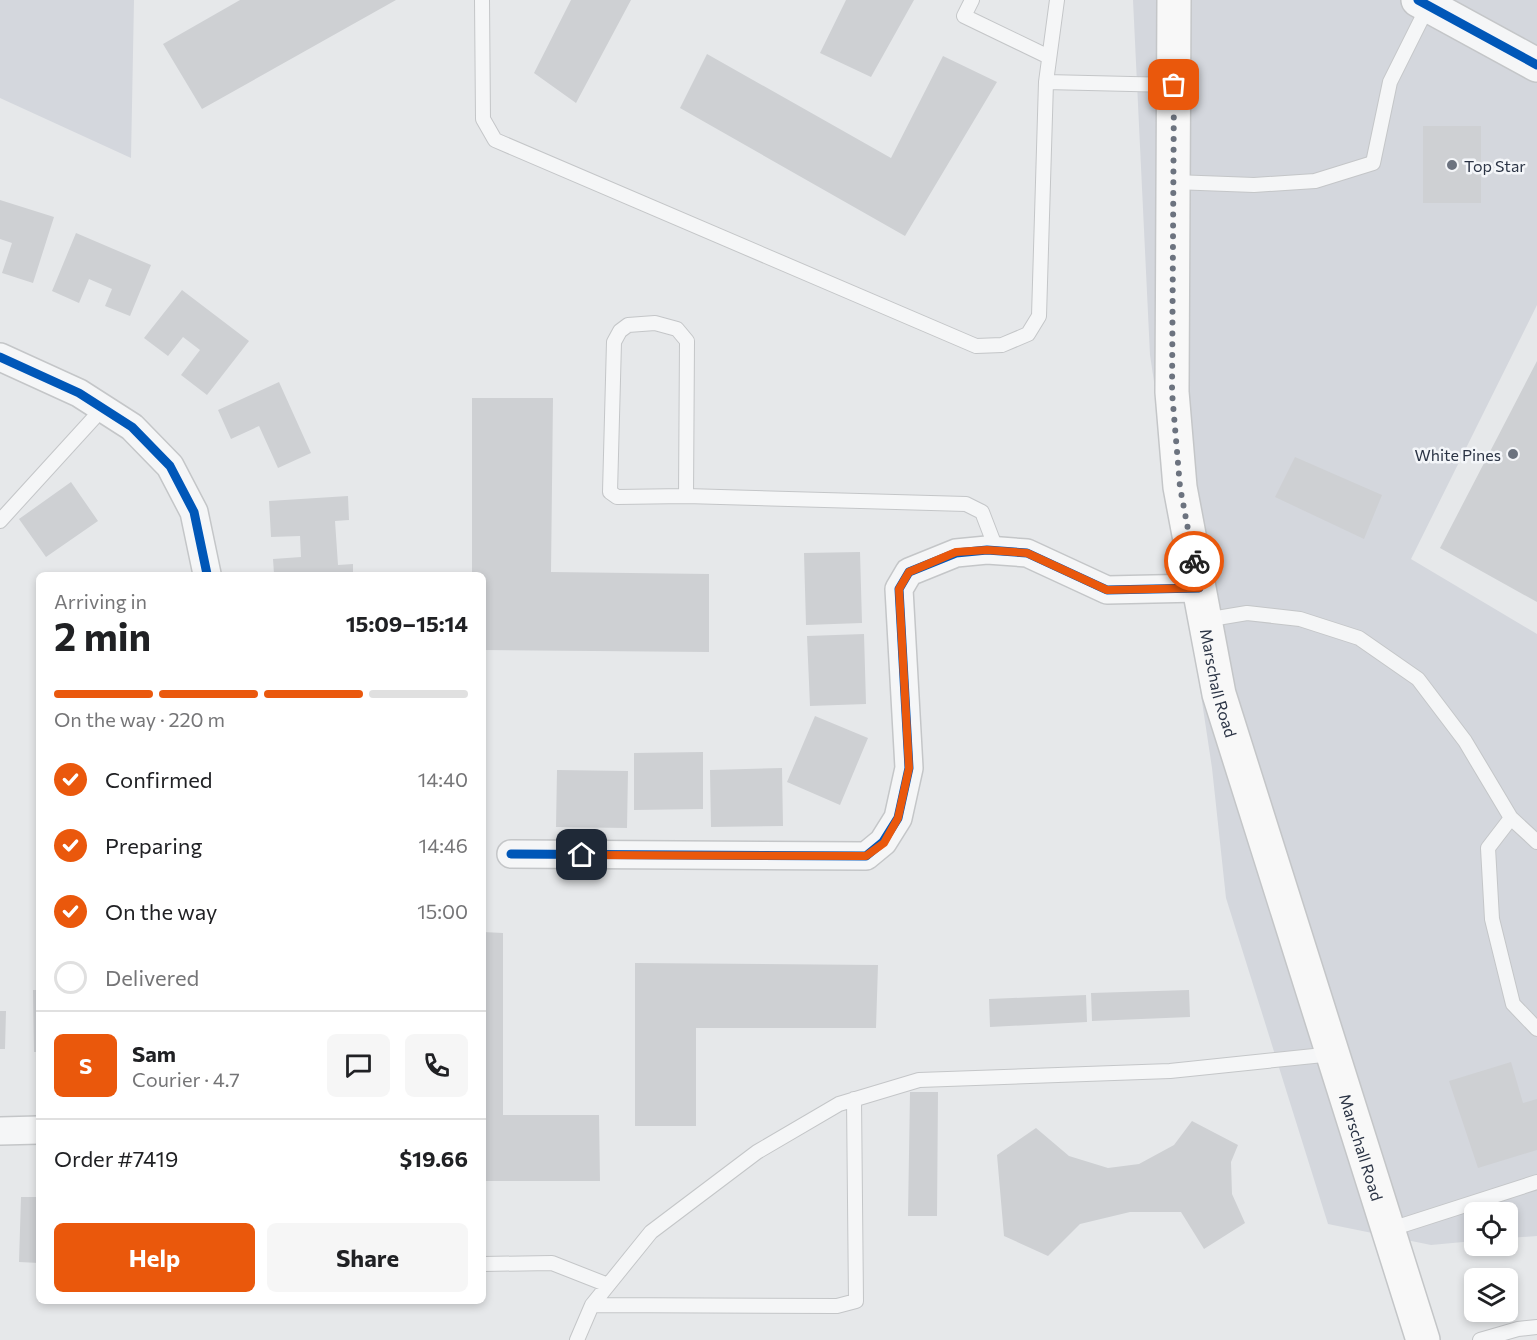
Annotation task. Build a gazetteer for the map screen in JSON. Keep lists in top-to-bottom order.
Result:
{
  "streets": {
    "main road": ["Marschall Road"]
  },
  "places": ["Top Star", "White Pines"],
  "page": {
    "heading": ["2 min", "Arriving in", "15:09–15:14"],
    "panel": [
      "Sam",
      "Courier · 4.7",
      "Order #7419",
      "$19.66"
    ],
    "bar": "On the way · 220 m",
    "list": [
      ["Confirmed", "14:40"],
      ["Preparing", "14:46"],
      ["On the way", "15:00"],
      "Delivered"
    ],
    "round": "S",
    "buttons": ["Help", "Share"]
  }
}
